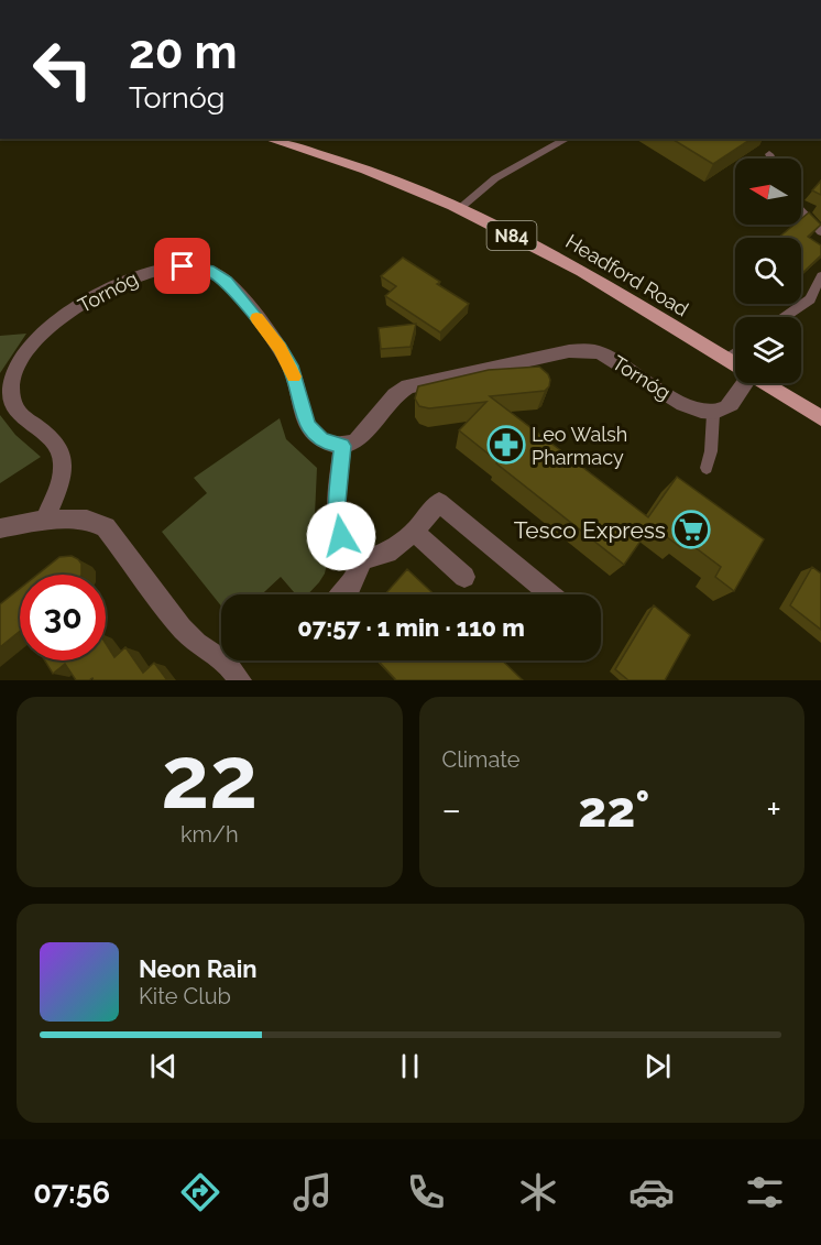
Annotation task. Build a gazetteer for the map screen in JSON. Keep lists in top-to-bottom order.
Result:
{
  "streets": {
    "main road": ["N84", "Headford Road"],
    "street": ["Tornóg"]
  },
  "places": {
    "pharmacy": ["Leo Walsh Pharmacy"],
    "supermarket": ["Tesco Express"]
  },
  "north": "left",
  "page": {
    "turn": ["20 m", "Tornóg"],
    "limit": "30",
    "trip": "07:57 · 1 min · 110 m",
    "tile": [
      ["22", "km/h"],
      "Climate"
    ],
    "heat": ["−", "22°", "+"],
    "song": ["Neon Rain", "Kite Club"],
    "tabs": "07:56"
  }
}
